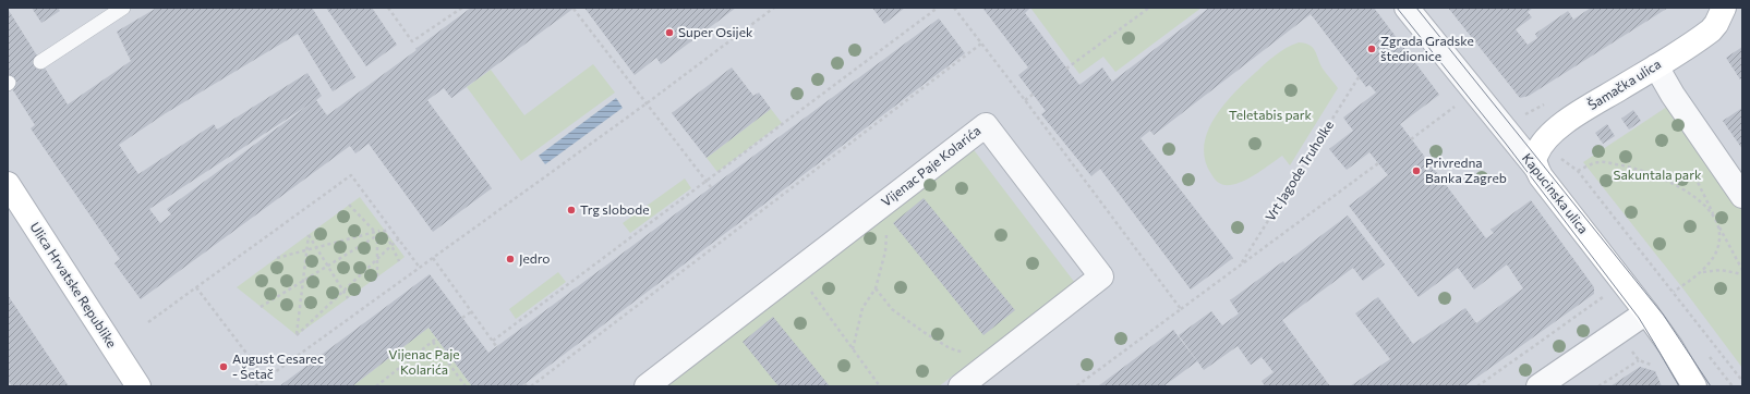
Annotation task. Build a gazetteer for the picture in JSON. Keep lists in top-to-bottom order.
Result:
{
  "streets": {
    "street": [
      "Šamačka ulica",
      "Vijenac Paje Kolarića",
      "Kapucinska ulica",
      "Ulica Hrvatske Republike"
    ],
    "path": ["Vrt Jagode Truholke"]
  },
  "crossings": [
    ["Šamačka ulica", "Kapucinska ulica"]
  ],
  "parks": ["Teletabis park", "Sakuntala park", "Vijenac Paje Kolarića"],
  "places": [
    "Super Osijek",
    "Zgrada Gradske štedionice",
    "Privredna Banka Zagreb",
    "Trg slobode",
    "Jedro",
    "August Cesarec - Šetač"
  ]
}
